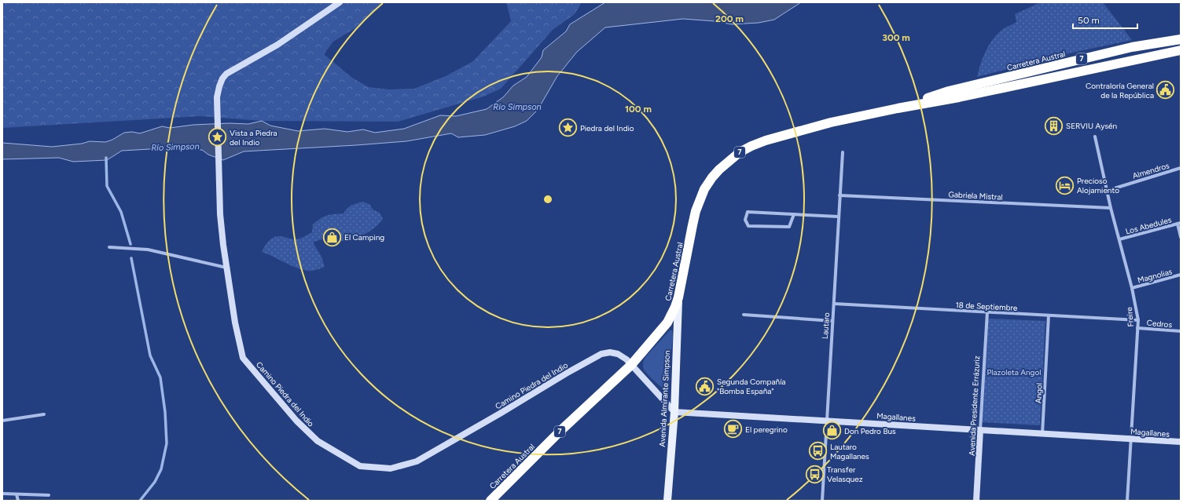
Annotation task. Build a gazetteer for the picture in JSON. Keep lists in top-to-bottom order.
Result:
{
  "streets": {
    "highway": ["7", "Carretera Austral"],
    "main road": ["Avenida Almirante Simpson"],
    "street": [
      "Almendros",
      "Gabriela Mistral",
      "Los Abedules",
      "Magnolias",
      "18 de Septiembre",
      "Freire",
      "Cedros",
      "Lautaro",
      "Camino Piedra del Indio",
      "Angol",
      "Avenida Presidente Errázuriz",
      "Magallanes"
    ]
  },
  "crossings": [
    ["Carretera Austral", "Camino Piedra del Indio"],
    ["Carretera Austral", "Avenida Almirante Simpson"],
    ["Almendros", "Freire"],
    ["Gabriela Mistral", "Freire"],
    ["Gabriela Mistral", "Lautaro"],
    ["Los Abedules", "Freire"],
    ["Magnolias", "Freire"],
    ["18 de Septiembre", "Freire"],
    ["18 de Septiembre", "Lautaro"],
    ["18 de Septiembre", "Angol"],
    ["18 de Septiembre", "Avenida Presidente Errázuriz"],
    ["Freire", "Cedros"],
    ["Freire", "Magallanes"],
    ["Lautaro", "Magallanes"],
    ["Angol", "Magallanes"],
    ["Avenida Almirante Simpson", "Magallanes"],
    ["Avenida Presidente Errázuriz", "Magallanes"]
  ],
  "water": ["Río Simpson"],
  "parks": ["Plazoleta Angol"],
  "places": {
    "public building": ["Contraloría General de la República", "Segunda Compañía \"Bomba España\""],
    "building": ["SERVIU Aysén"],
    "place": ["Piedra del Indio", "Vista a Piedra del Indio"],
    "hotel": ["Precioso Alojamiento"],
    "shop": ["El Camping", "Don Pedro Bus"],
    "cafe": ["El peregrino"],
    "bus stop": ["Lautaro Magallanes", "Transfer Velasquez"]
  },
  "scale_bar": "50 m",
  "rings": ["200 m", "300 m", "100 m"]
}
